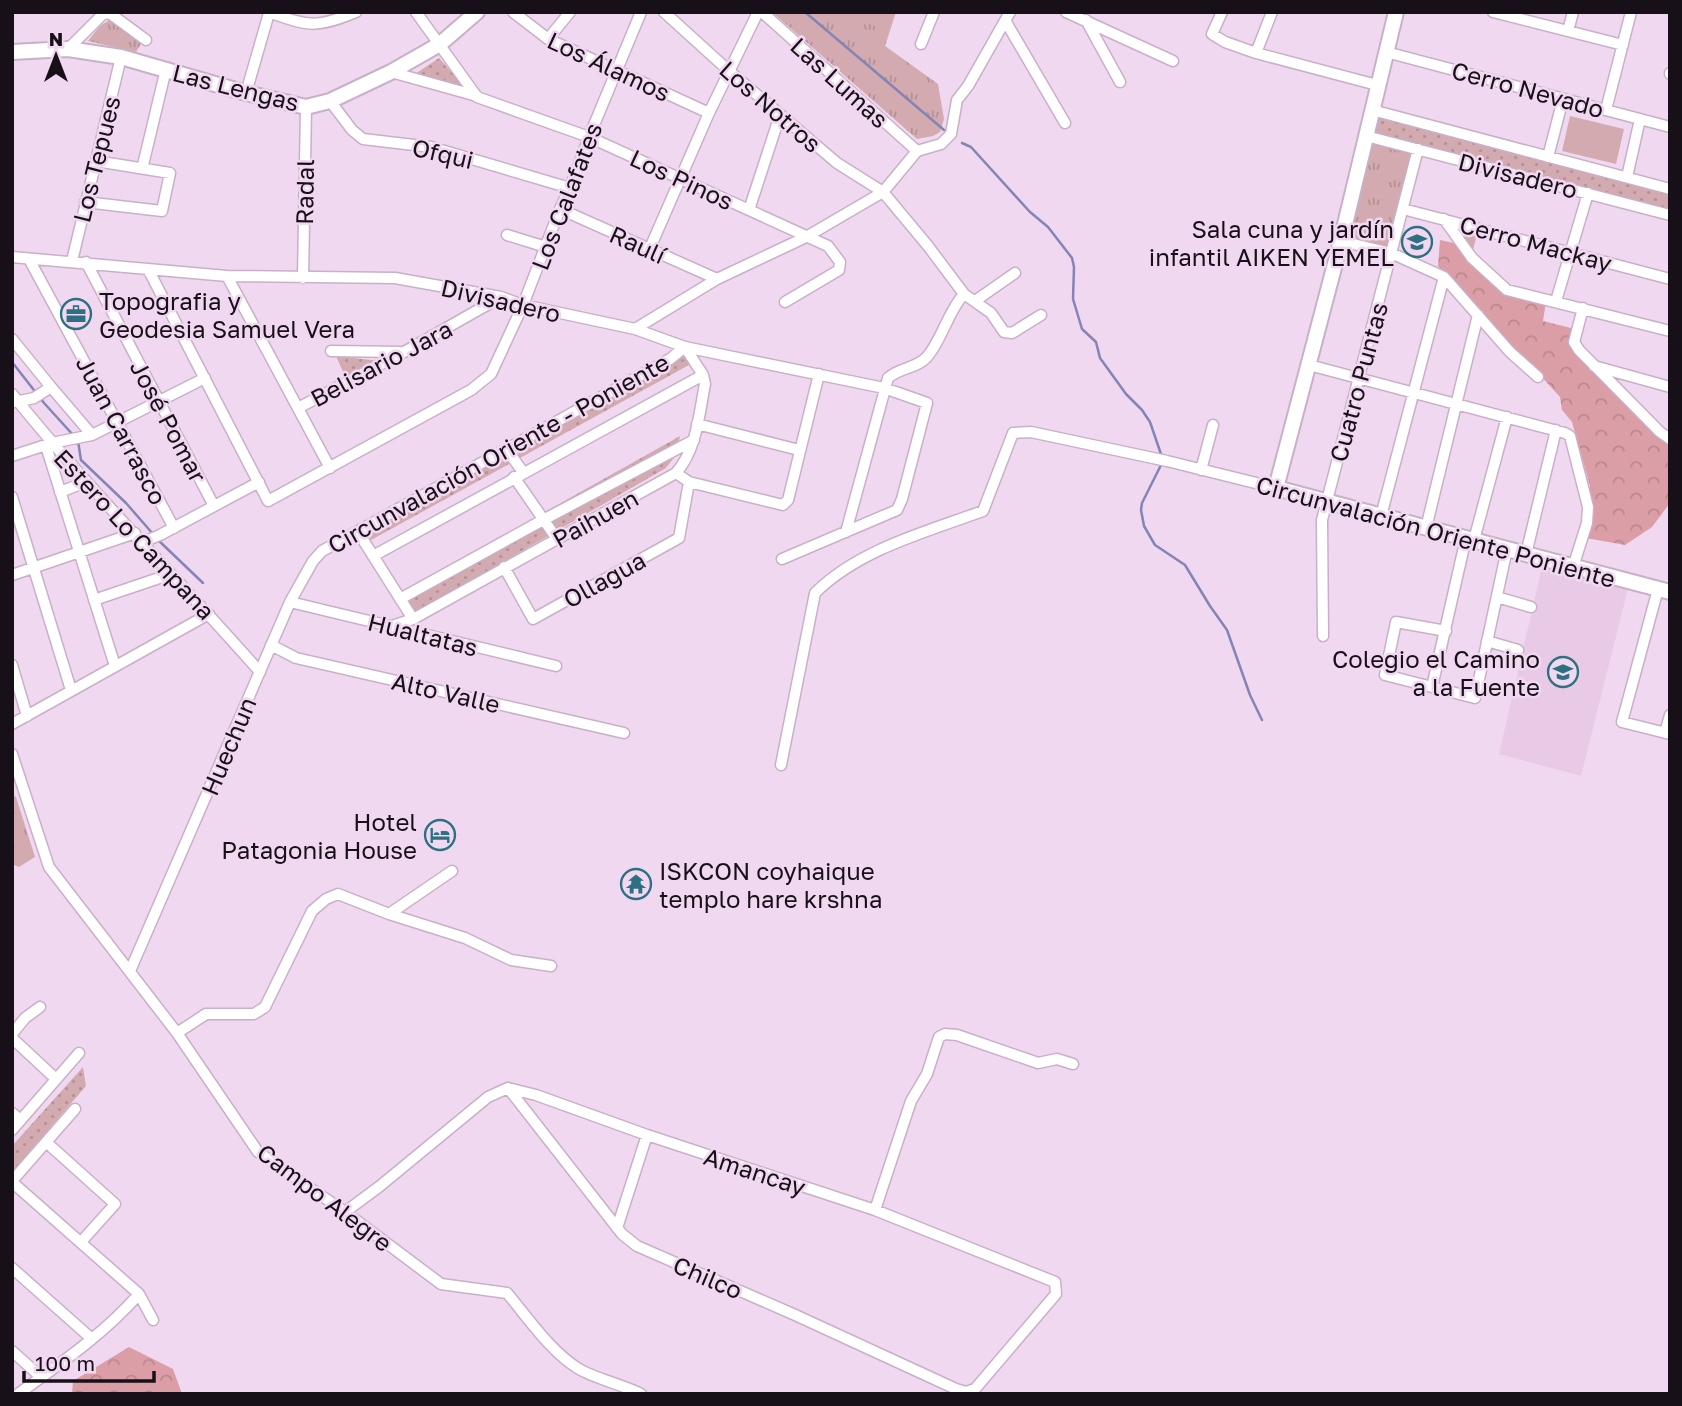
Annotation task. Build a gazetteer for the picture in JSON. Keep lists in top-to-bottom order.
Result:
{
  "streets": {
    "street": [
      "Los Álamos",
      "Las Lumas",
      "Las Lengas",
      "Cerro Nevado",
      "Los Notros",
      "Ofqui",
      "Los Tepues",
      "Divisadero",
      "Los Pinos",
      "Radal",
      "Los Calafates",
      "Cerro Mackay",
      "Raulí",
      "Belisario Jara",
      "Cuatro Puntas",
      "José Pomar",
      "Juan Carrasco",
      "Circunvalación Oriente - Poniente",
      "Paihuen",
      "Circunvalación Oriente Poniente",
      "Estero Lo Campana",
      "Ollagua",
      "Hualtatas",
      "Alto Valle",
      "Huechun",
      "Amancay",
      "Campo Alegre",
      "Chilco"
    ]
  },
  "crossings": [
    ["Los Álamos", "Los Calafates"],
    ["Las Lengas", "Ofqui"],
    ["Las Lengas", "Los Tepues"],
    ["Las Lengas", "Los Pinos"],
    ["Las Lengas", "Radal"],
    ["Ofqui", "Los Calafates"],
    ["Los Tepues", "Divisadero"],
    ["Divisadero", "Radal"],
    ["Divisadero", "Los Calafates"],
    ["Divisadero", "Belisario Jara"],
    ["Divisadero", "Cuatro Puntas"],
    ["Divisadero", "José Pomar"],
    ["Divisadero", "Juan Carrasco"],
    ["Divisadero", "Circunvalación Oriente - Poniente"],
    ["Los Pinos", "Los Calafates"],
    ["Los Calafates", "Raulí"],
    ["Cerro Mackay", "Cuatro Puntas"],
    ["Cuatro Puntas", "Circunvalación Oriente Poniente"],
    ["Circunvalación Oriente - Poniente", "Huechun"],
    ["Paihuen", "Ollagua"],
    ["Paihuen", "Hualtatas"],
    ["Estero Lo Campana", "Huechun"],
    ["Hualtatas", "Huechun"],
    ["Alto Valle", "Huechun"],
    ["Huechun", "Campo Alegre"],
    ["Amancay", "Chilco"]
  ],
  "places": {
    "school or university": ["Sala cuna y jardín infantil AIKEN YEMEL", "Colegio el Camino a la Fuente"],
    "office": ["Topografia y Geodesia Samuel Vera"],
    "hotel": ["Hotel Patagonia House"],
    "temple": ["ISKCON coyhaique templo hare krshna"]
  },
  "scale_bar": "100 m",
  "north": "top"
}
